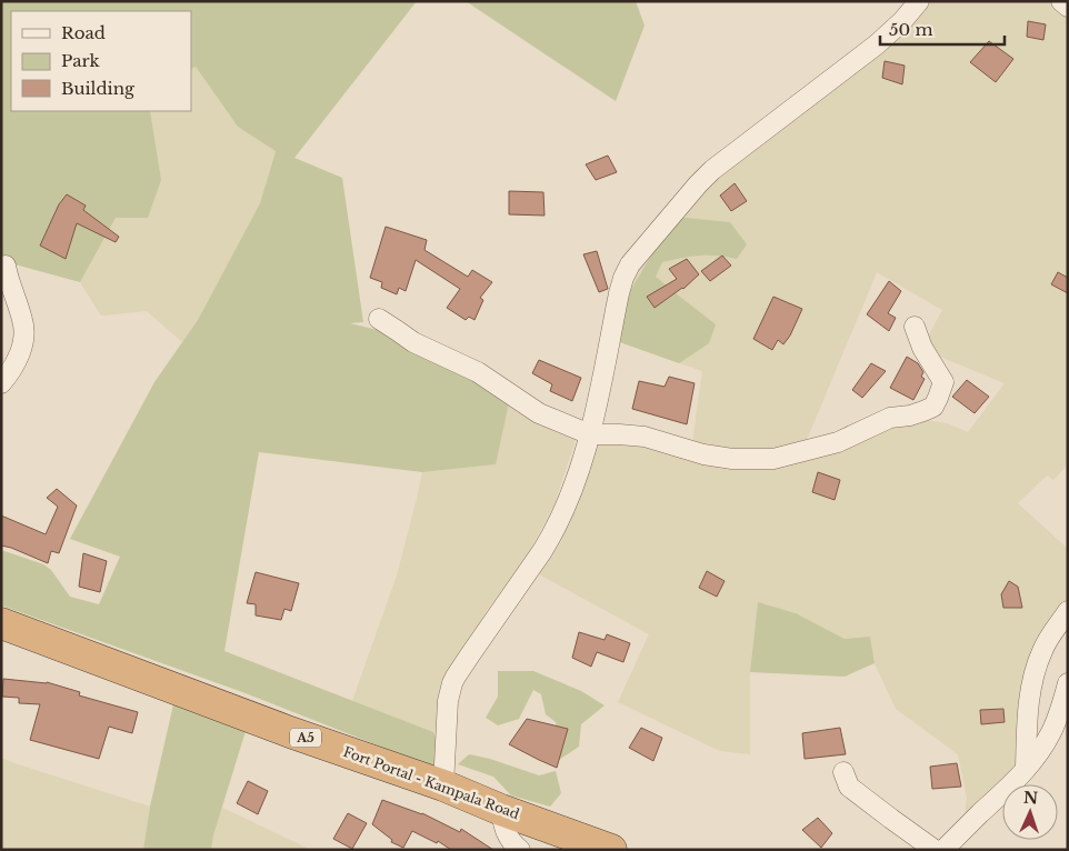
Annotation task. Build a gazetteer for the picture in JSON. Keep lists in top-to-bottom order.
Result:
{
  "streets": {
    "highway": ["A5", "Fort Portal - Kampala Road"]
  },
  "legend": ["Road", "Park", "Building"],
  "scale_bar": "50 m",
  "north": "top"
}
